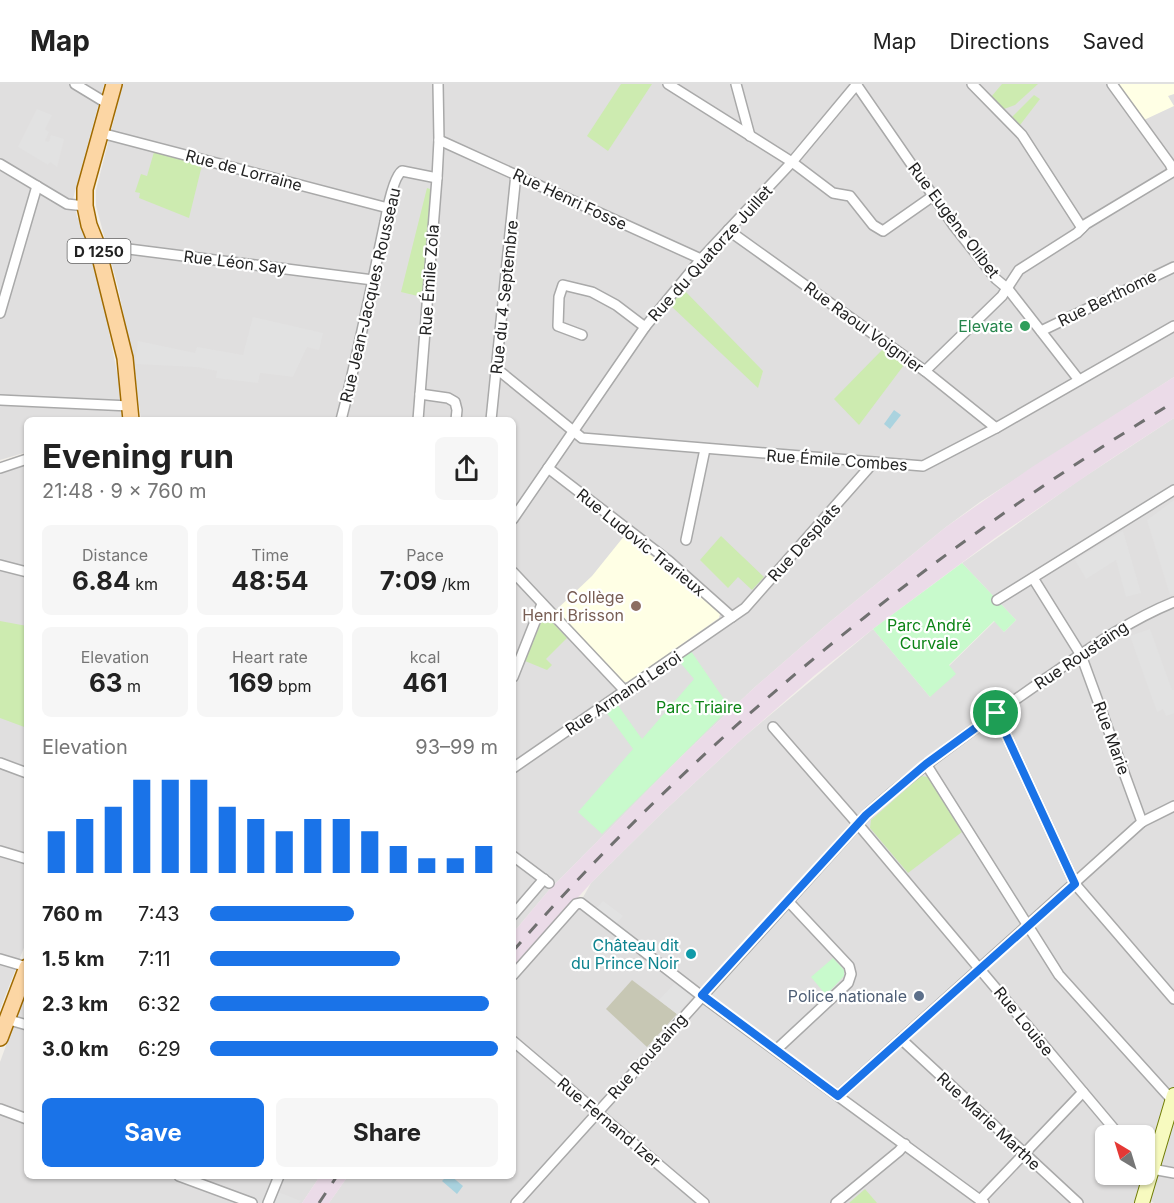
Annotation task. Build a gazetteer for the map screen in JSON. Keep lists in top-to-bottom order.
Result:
{
  "streets": {
    "main road": ["D 1250"],
    "street": [
      "Rue de Lorraine",
      "Rue Henri Fosse",
      "Rue Eugène Olibet",
      "Rue du Quatorze Juillet",
      "Rue Léon Say",
      "Rue Émile Zola",
      "Rue Jean-Jacques Rousseau",
      "Rue du 4 Septembre",
      "Rue Berthome",
      "Rue Raoul Voignier",
      "Rue Émile Combes",
      "Rue Ludovic Trarieux",
      "Rue Desplats",
      "Rue Roustaing",
      "Rue Armand Leroi",
      "Rue Marie",
      "Rue Louise",
      "Rue Marie Marthe",
      "Rue Fernand Izer"
    ]
  },
  "crossings": [
    ["Rue de Lorraine", "D 1250"],
    ["Rue de Lorraine", "Rue Jean-Jacques Rousseau"],
    ["Rue Henri Fosse", "Rue du Quatorze Juillet"],
    ["Rue Henri Fosse", "Rue Émile Zola"],
    ["Rue Henri Fosse", "Rue du 4 Septembre"],
    ["Rue Eugène Olibet", "Rue du Quatorze Juillet"],
    ["Rue Eugène Olibet", "Rue Berthome"],
    ["Rue Eugène Olibet", "Rue Émile Combes"],
    ["D 1250", "Rue Léon Say"],
    ["Rue du Quatorze Juillet", "Rue Raoul Voignier"],
    ["Rue du Quatorze Juillet", "Rue Émile Combes"],
    ["Rue du Quatorze Juillet", "Rue Ludovic Trarieux"],
    ["Rue Léon Say", "Rue Jean-Jacques Rousseau"],
    ["Rue Émile Zola", "Rue Jean-Jacques Rousseau"],
    ["Rue Raoul Voignier", "Rue Émile Combes"],
    ["Rue Émile Combes", "Rue Desplats"],
    ["Rue Ludovic Trarieux", "Rue Desplats"],
    ["Rue Ludovic Trarieux", "Rue Armand Leroi"],
    ["Rue Desplats", "Rue Armand Leroi"],
    ["Rue Roustaing", "Rue Marie"],
    ["Rue Roustaing", "Rue Louise"],
    ["Rue Roustaing", "Rue Fernand Izer"]
  ],
  "parks": ["Parc André Curvale", "Parc Triaire"],
  "places": [
    "Elevate",
    "Collège Henri Brisson",
    "Château dit du Prince Noir",
    "Police nationale"
  ],
  "north": "top left",
  "page": {
    "header": "Map",
    "nav": ["Map", "Directions", "Saved"],
    "heading": ["Evening run", "21:48 · 9 × 760 m"],
    "stats": [
      ["Distance", "6.84 km"],
      ["Time", "48:54"],
      ["Pace", "7:09 /km"],
      ["Elevation", "63 m"],
      ["Heart rate", "169 bpm"],
      ["kcal", "461"]
    ],
    "chart": ["Elevation", "93–99 m"],
    "list": [
      {
        "name": "760 m",
        "note": "7:43"
      },
      {
        "name": "1.5 km",
        "note": "7:11"
      },
      {
        "name": "2.3 km",
        "note": "6:32"
      },
      {
        "name": "3.0 km",
        "note": "6:29"
      }
    ],
    "buttons": ["Save", "Share"]
  }
}
